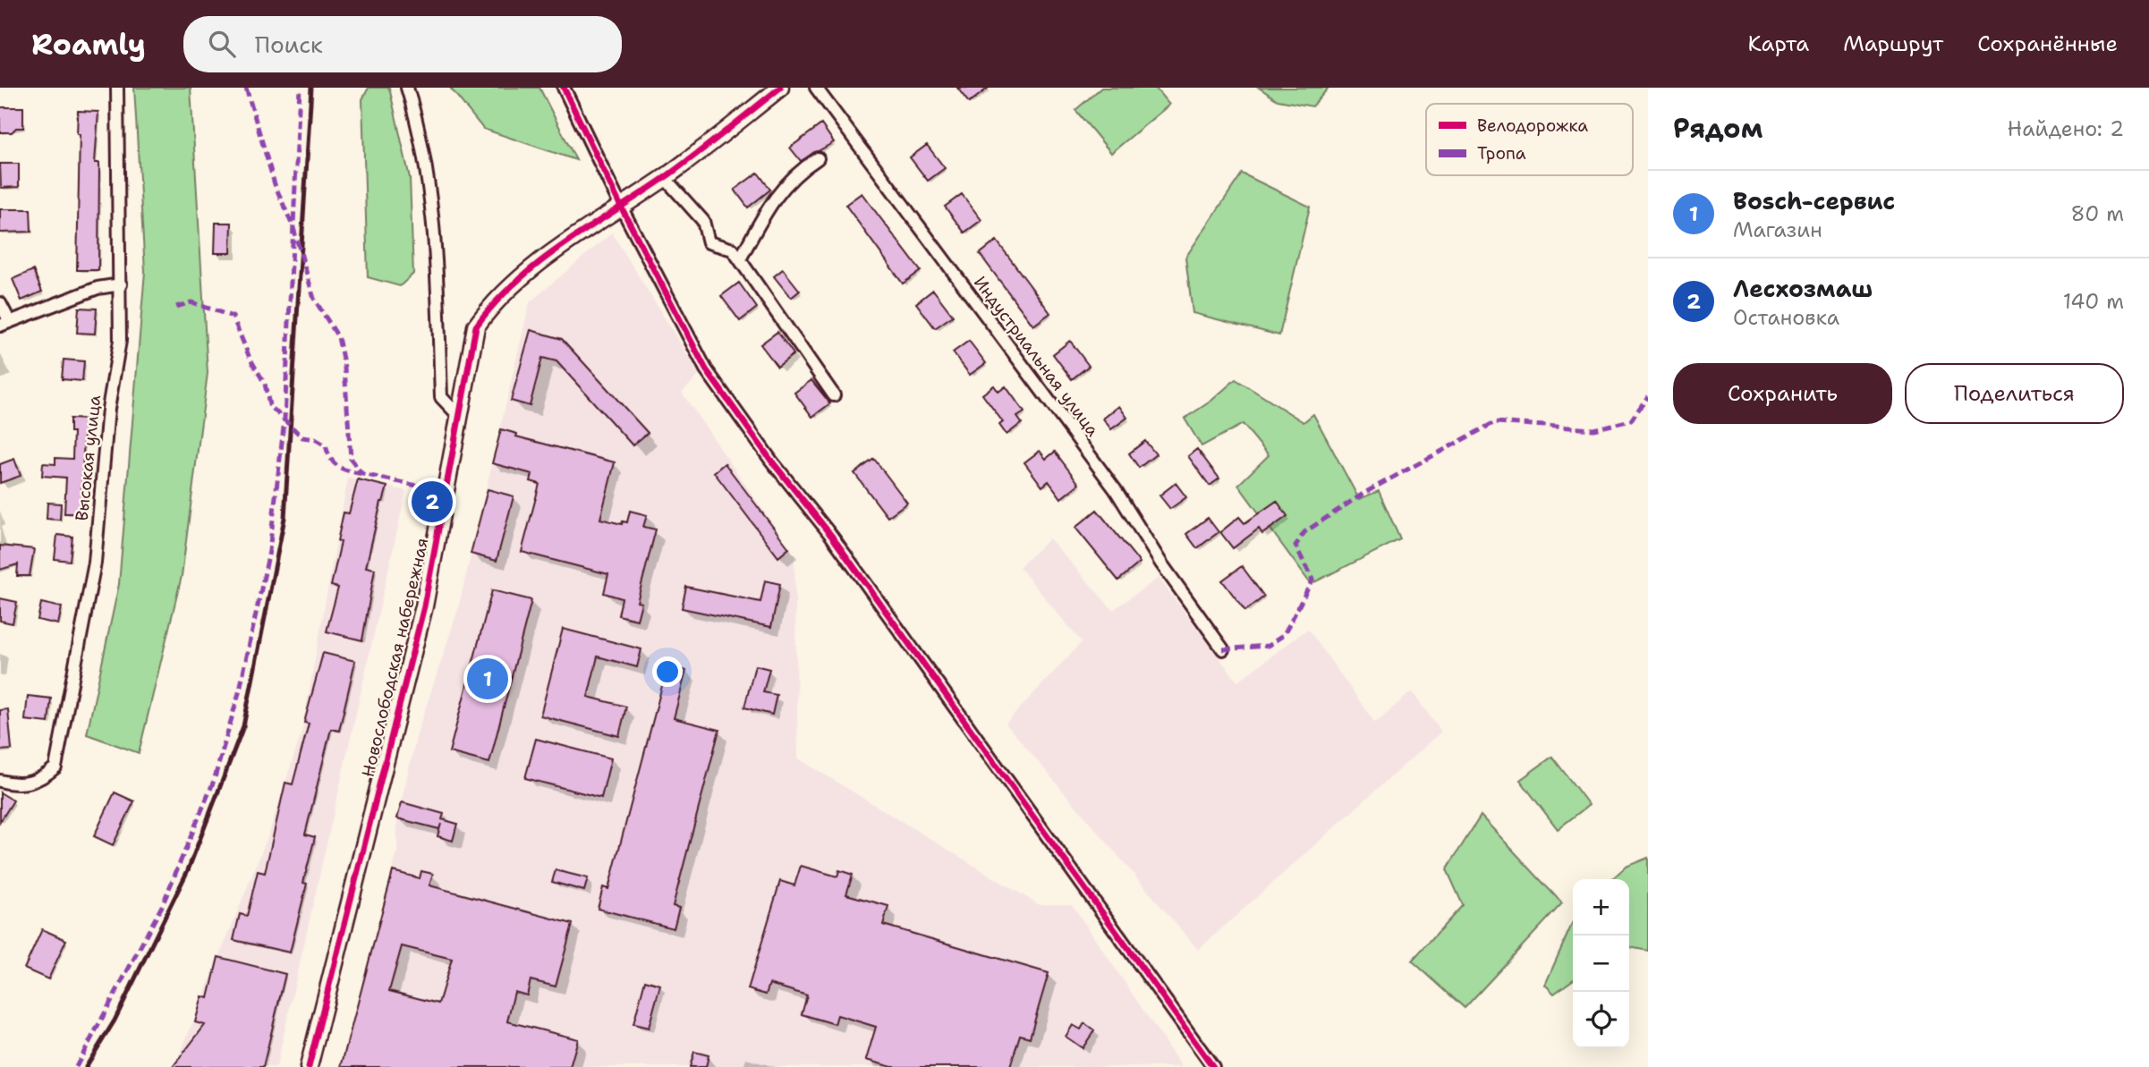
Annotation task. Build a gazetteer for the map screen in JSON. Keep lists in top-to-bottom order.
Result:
{
  "streets": {
    "street": ["Индустриальная улица", "Высокая улица", "Новослободская набережная"]
  },
  "legend": ["Велодорожка", "Тропа"],
  "page": {
    "header": "Roamly",
    "search": "Поиск",
    "nav": ["Карта", "Маршрут", "Сохранённые"],
    "heading": ["Рядом", "Найдено: 2"],
    "list": [
      {
        "mark": "1",
        "name": "Bosch-сервис",
        "note": "Магазин",
        "value": "80 m"
      },
      {
        "mark": "2",
        "name": "Лесхозмаш",
        "note": "Остановка",
        "value": "140 m"
      }
    ],
    "buttons": ["Сохранить", "Поделиться"],
    "pins": ["2", "1"],
    "map_buttons": ["+", "−"]
  }
}
